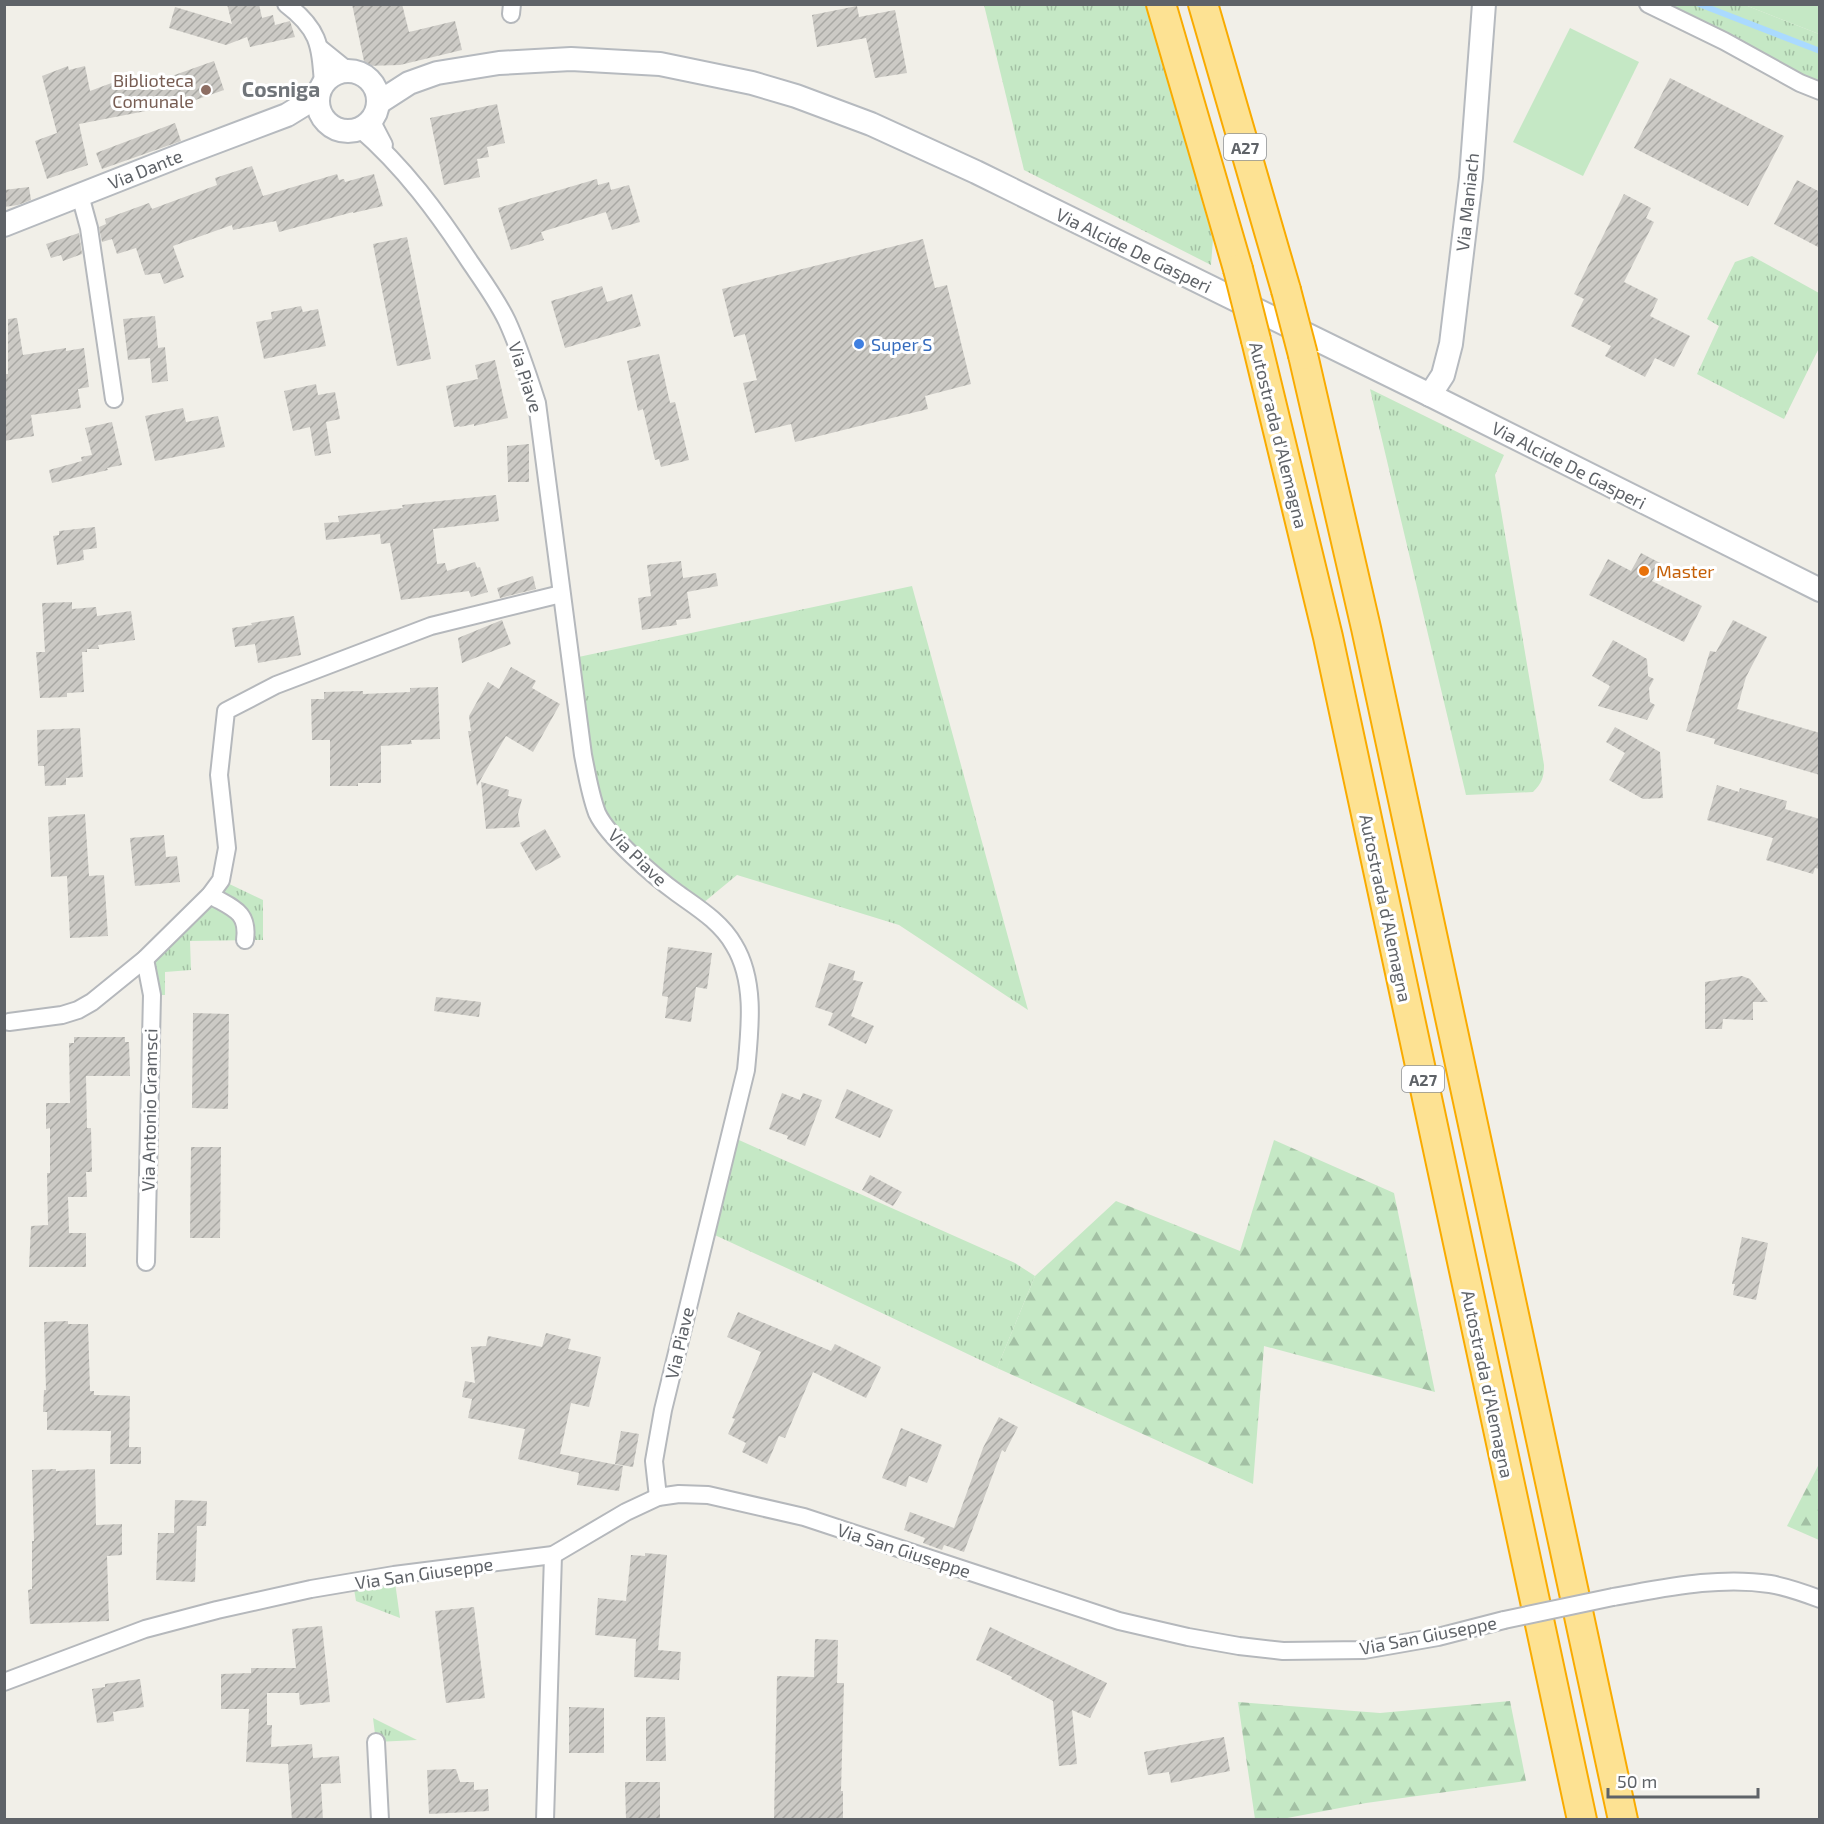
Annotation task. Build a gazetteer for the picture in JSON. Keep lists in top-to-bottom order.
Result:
{
  "streets": {
    "highway": ["A27", "Autostrada d'Alemagna"],
    "street": [
      "Via Dante",
      "Via Maniach",
      "Via Alcide De Gasperi",
      "Via Piave",
      "Via Antonio Gramsci",
      "Via San Giuseppe"
    ]
  },
  "crossings": [
    ["Via Dante", "Via Alcide De Gasperi"],
    ["Via Dante", "Via Piave"],
    ["Via Maniach", "Via Alcide De Gasperi"],
    ["Via Alcide De Gasperi", "Via Piave"],
    ["Via Piave", "Via San Giuseppe"]
  ],
  "districts": ["Cosniga"],
  "places": ["Biblioteca Comunale", "Super S", "Master"],
  "scale_bar": "50 m"
}
